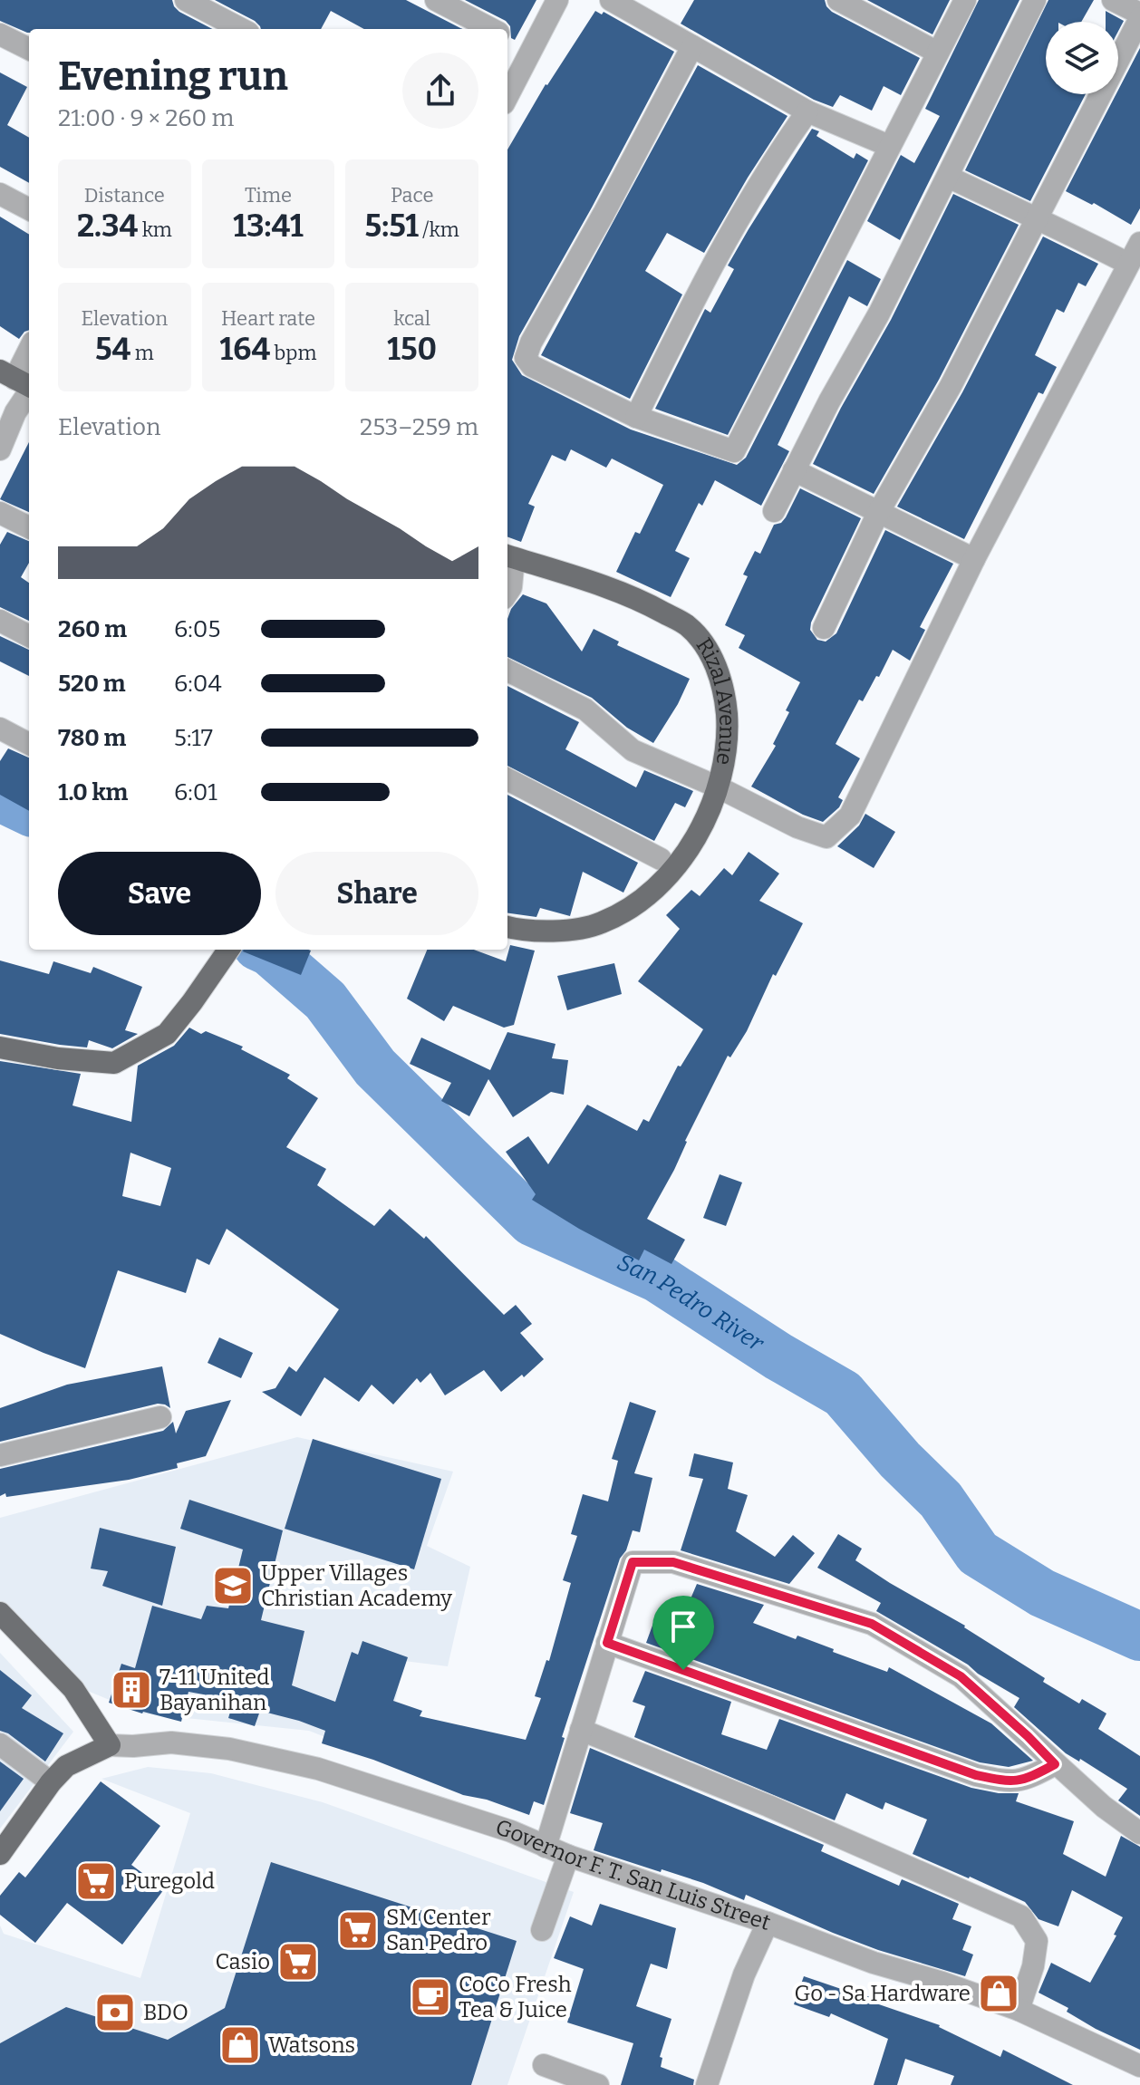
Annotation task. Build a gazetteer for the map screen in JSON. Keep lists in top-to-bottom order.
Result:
{
  "streets": {
    "main road": ["Rizal Avenue"],
    "street": ["Governor F. T. San Luis Street"]
  },
  "water": ["San Pedro River"],
  "places": {
    "school or university": ["Upper Villages Christian Academy"],
    "building": ["7-11 United Bayanihan"],
    "supermarket": ["Puregold", "SM Center San Pedro", "Casio"],
    "shop": ["Go - Sa Hardware", "Watsons"],
    "cafe": ["CoCo Fresh Tea & Juice"],
    "bank": ["BDO"]
  },
  "page": {
    "heading": ["Evening run", "21:00 · 9 × 260 m"],
    "stats": [
      ["Distance", "2.34 km"],
      ["Time", "13:41"],
      ["Pace", "5:51 /km"],
      ["Elevation", "54 m"],
      ["Heart rate", "164 bpm"],
      ["kcal", "150"]
    ],
    "chart": ["Elevation", "253–259 m"],
    "list": [
      {
        "name": "260 m",
        "note": "6:05"
      },
      {
        "name": "520 m",
        "note": "6:04"
      },
      {
        "name": "780 m",
        "note": "5:17"
      },
      {
        "name": "1.0 km",
        "note": "6:01"
      }
    ],
    "buttons": ["Save", "Share"]
  }
}
